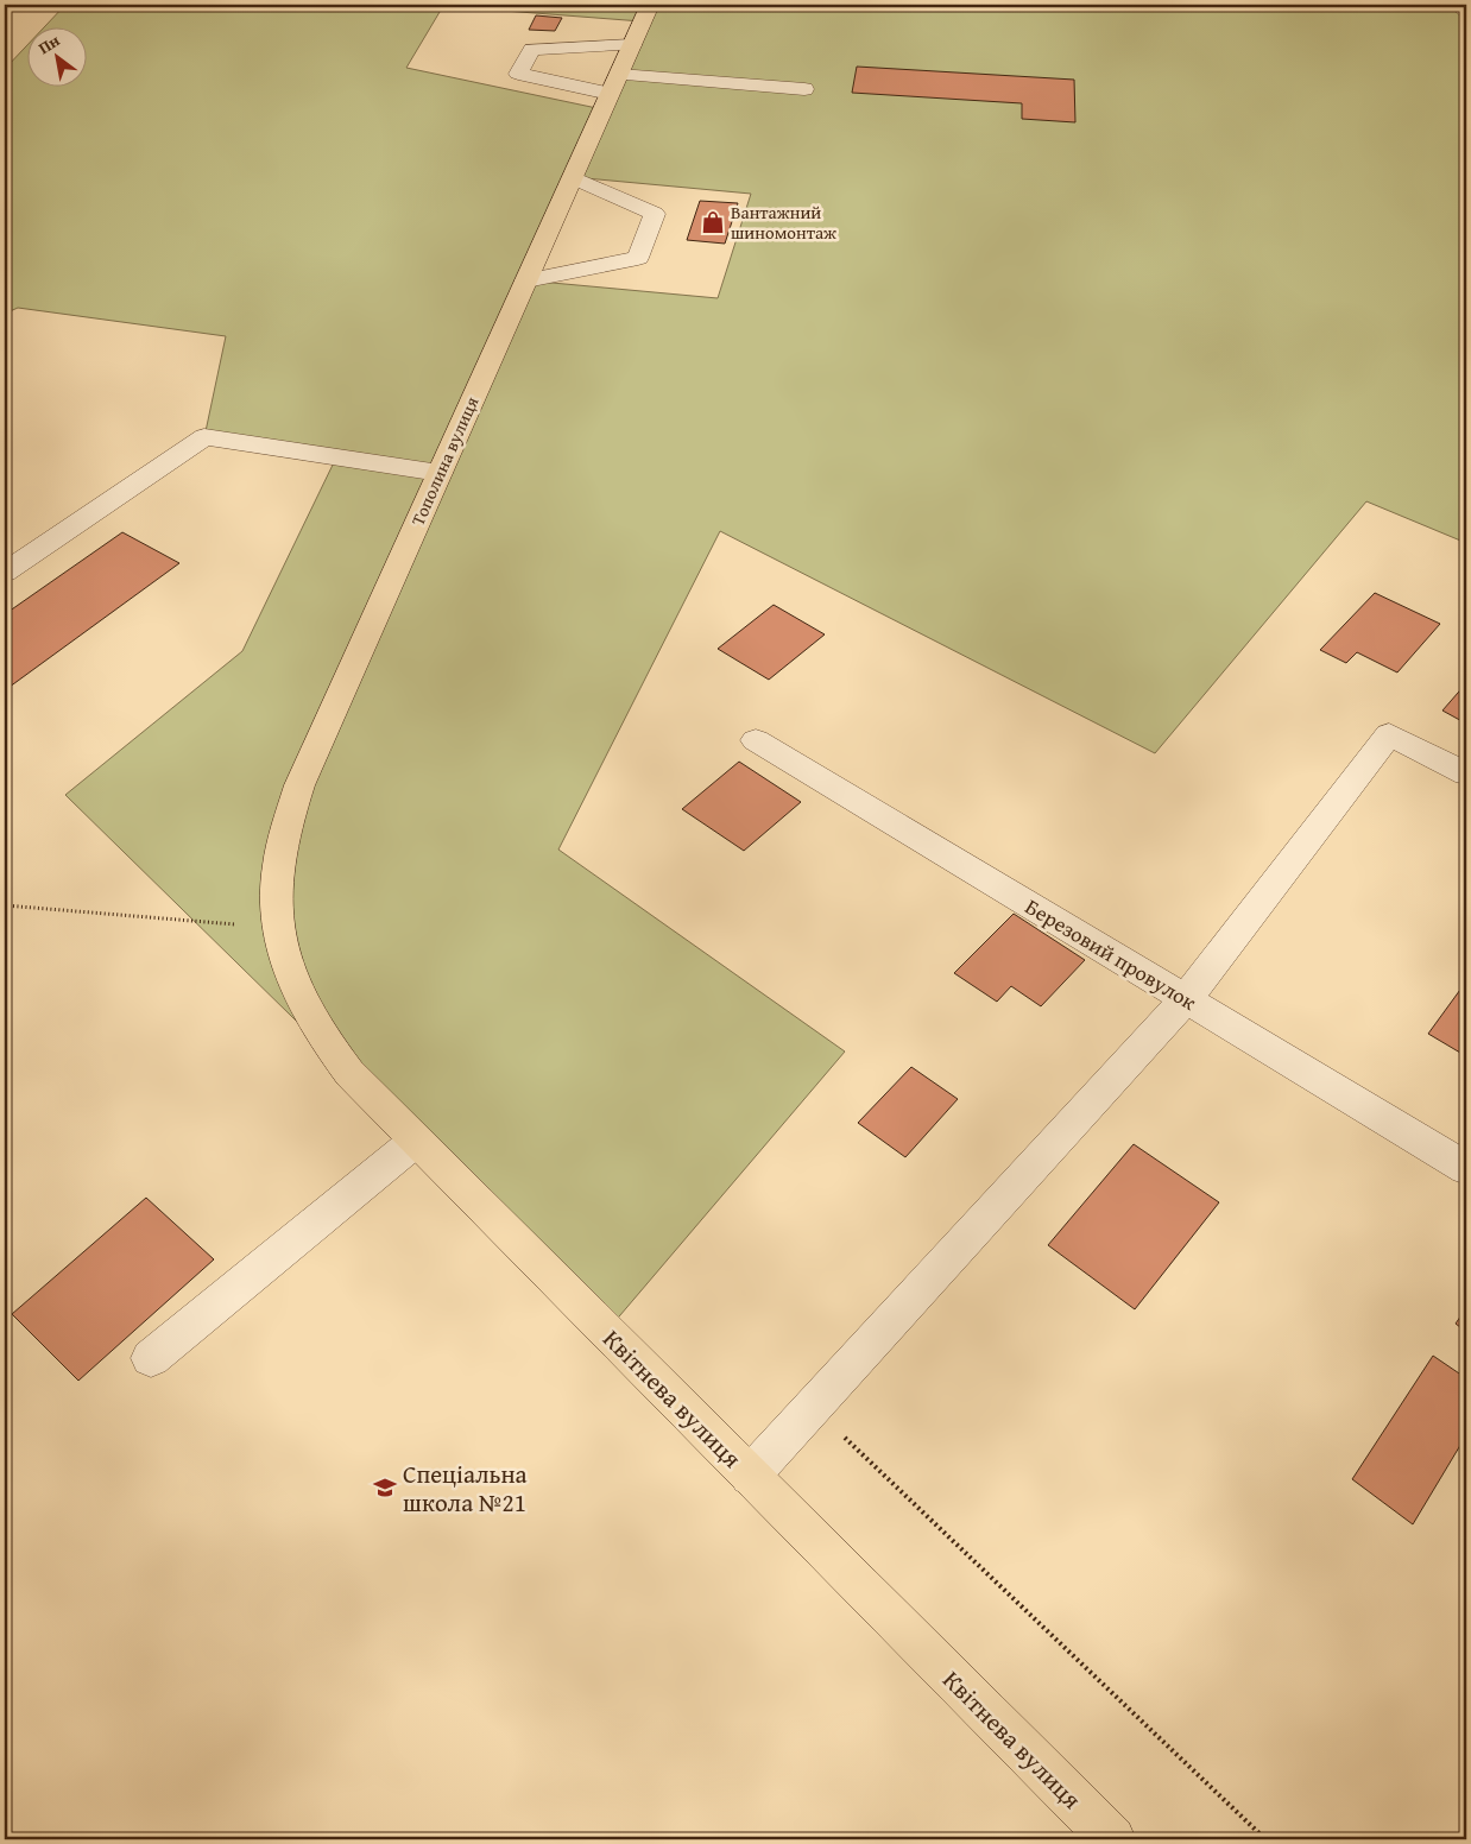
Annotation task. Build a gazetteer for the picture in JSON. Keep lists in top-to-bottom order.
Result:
{
  "streets": {
    "main road": ["Тополина вулиця", "Квітнева вулиця"],
    "street": ["Березовий провулок"]
  },
  "crossings": [
    ["Тополина вулиця", "Квітнева вулиця"]
  ],
  "places": {
    "shop": ["Вантажний шиномонтаж"],
    "school or university": ["Спеціальна школа №21"]
  },
  "north": "top left"
}
